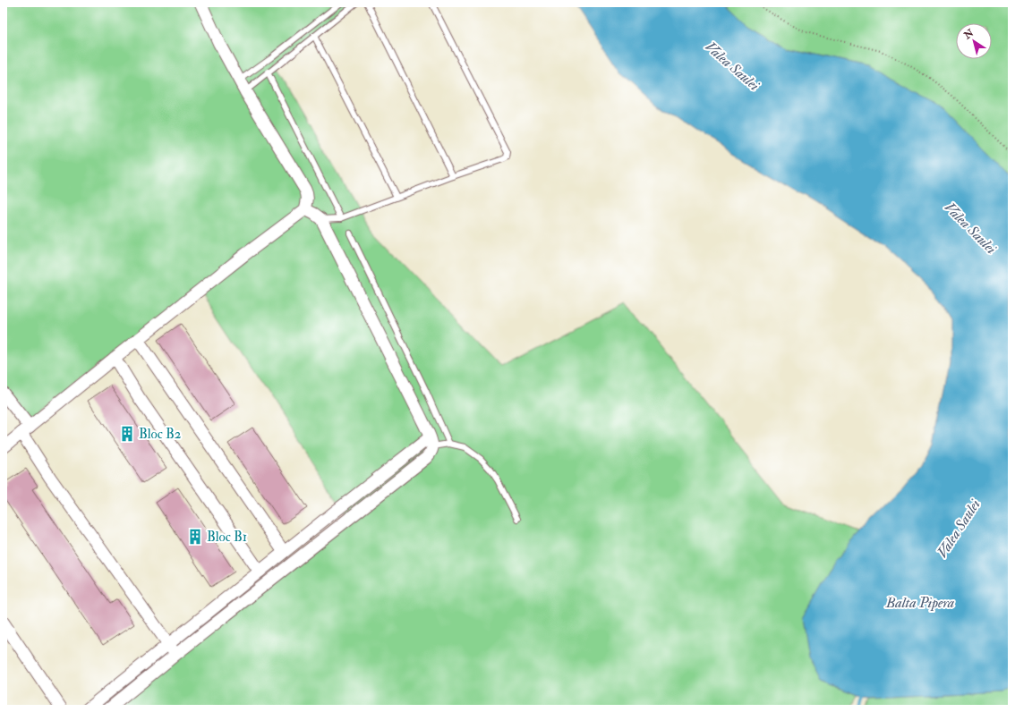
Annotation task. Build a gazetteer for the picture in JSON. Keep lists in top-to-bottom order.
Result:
{
  "water": ["Valea Saulei", "Balta Pipera"],
  "places": {
    "building": ["Bloc B2", "Bloc B1"]
  },
  "north": "top left"
}
